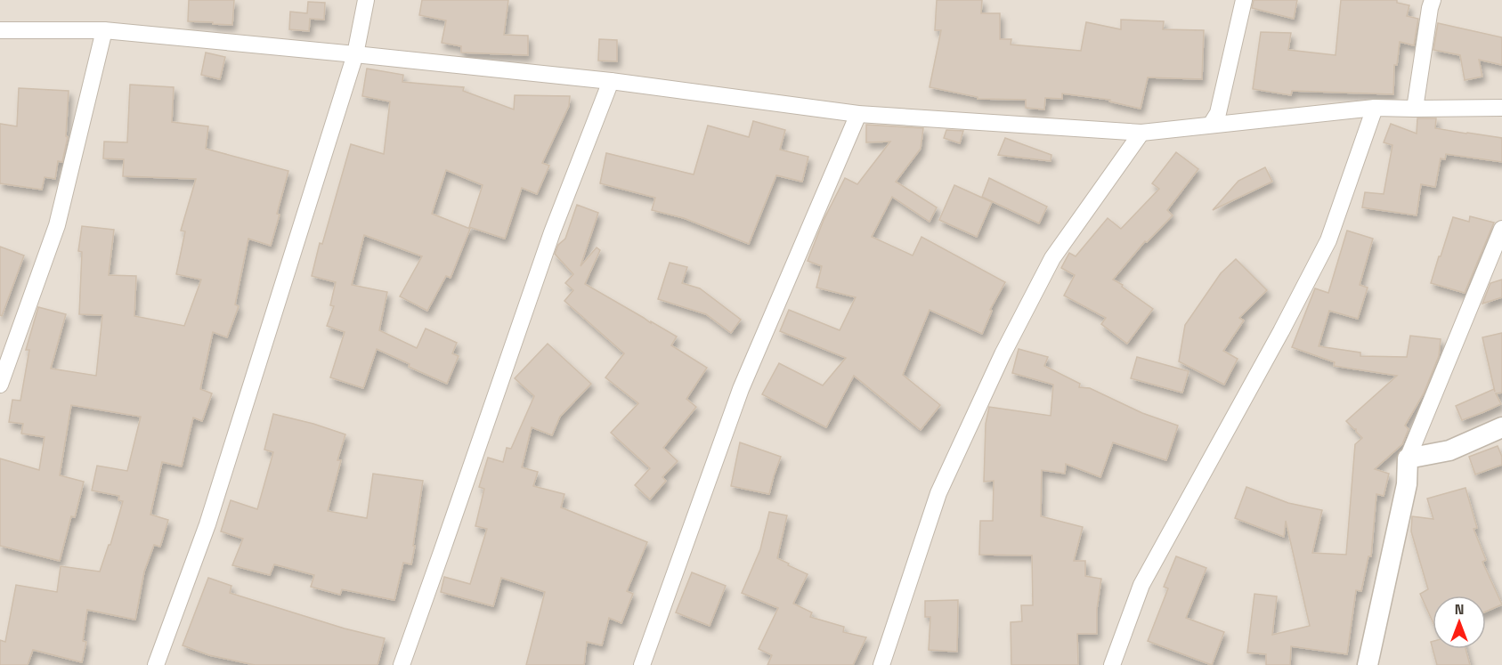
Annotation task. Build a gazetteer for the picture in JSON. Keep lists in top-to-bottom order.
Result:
{
  "north": "top"
}
